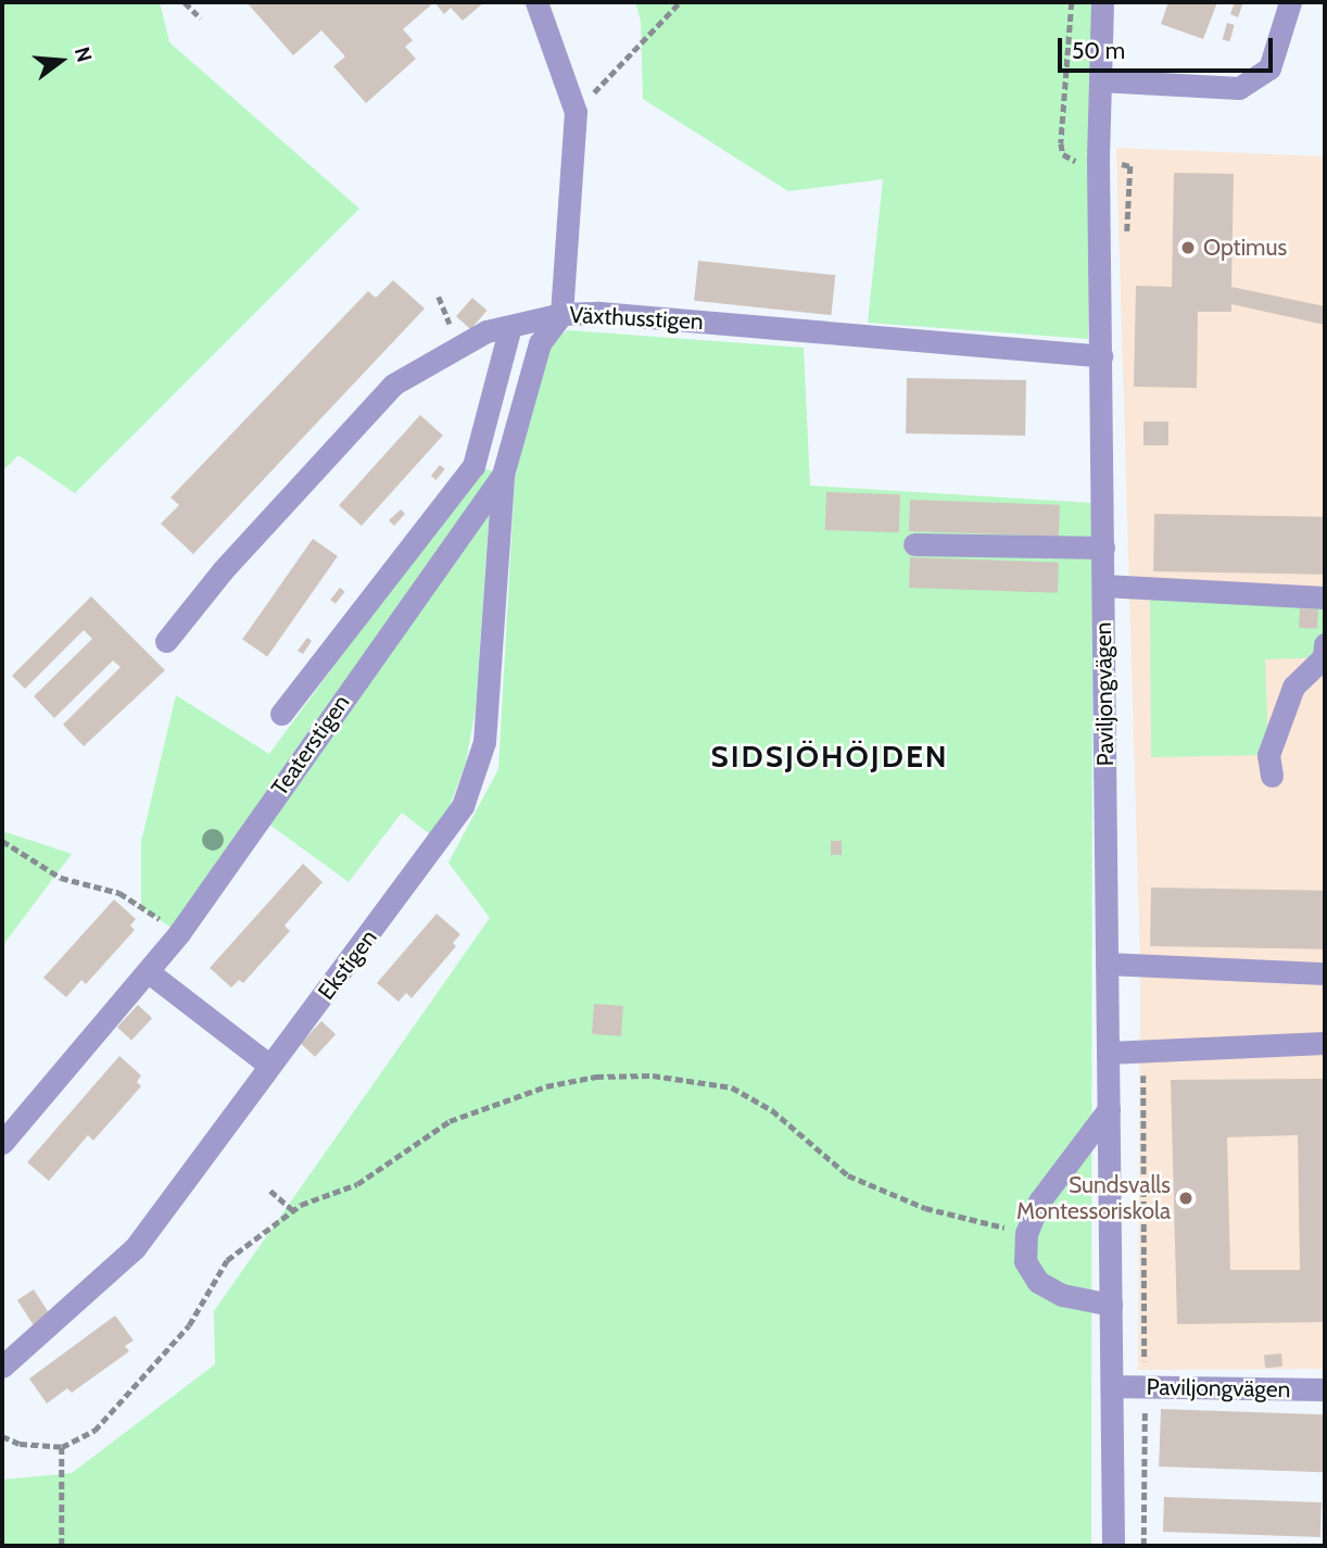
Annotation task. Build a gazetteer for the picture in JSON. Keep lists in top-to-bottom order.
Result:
{
  "streets": {
    "street": [
      "Växthusstigen",
      "Paviljongvägen",
      "Teaterstigen",
      "Ekstigen"
    ]
  },
  "crossings": [
    ["Växthusstigen", "Paviljongvägen"],
    ["Växthusstigen", "Teaterstigen"],
    ["Teaterstigen", "Ekstigen"]
  ],
  "districts": ["SIDSJÖHÖJDEN"],
  "places": ["Optimus", "Sundsvalls Montessoriskola"],
  "scale_bar": "50 m",
  "north": "right"
}
